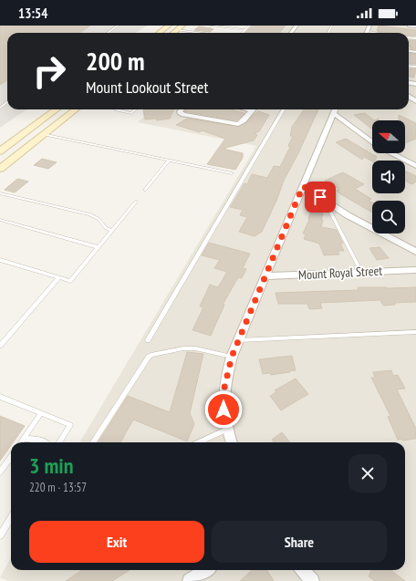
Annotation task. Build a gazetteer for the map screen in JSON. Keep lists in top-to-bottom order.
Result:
{
  "streets": {
    "street": ["Mount Royal Street"]
  },
  "north": "left",
  "page": {
    "status": "13:54",
    "turn": ["200 m", "Mount Lookout Street"],
    "heading": ["3 min", "220 m · 13:57"],
    "buttons": ["Exit", "Share"]
  }
}
